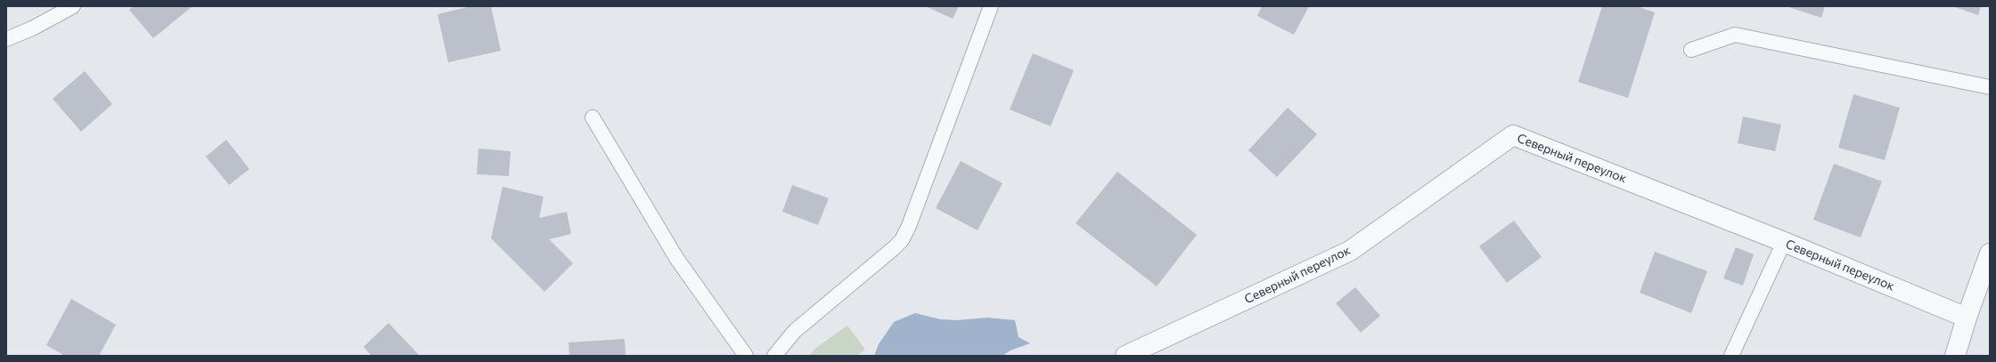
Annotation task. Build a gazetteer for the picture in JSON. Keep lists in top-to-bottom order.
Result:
{
  "streets": {
    "street": ["Северный переулок"]
  }
}
